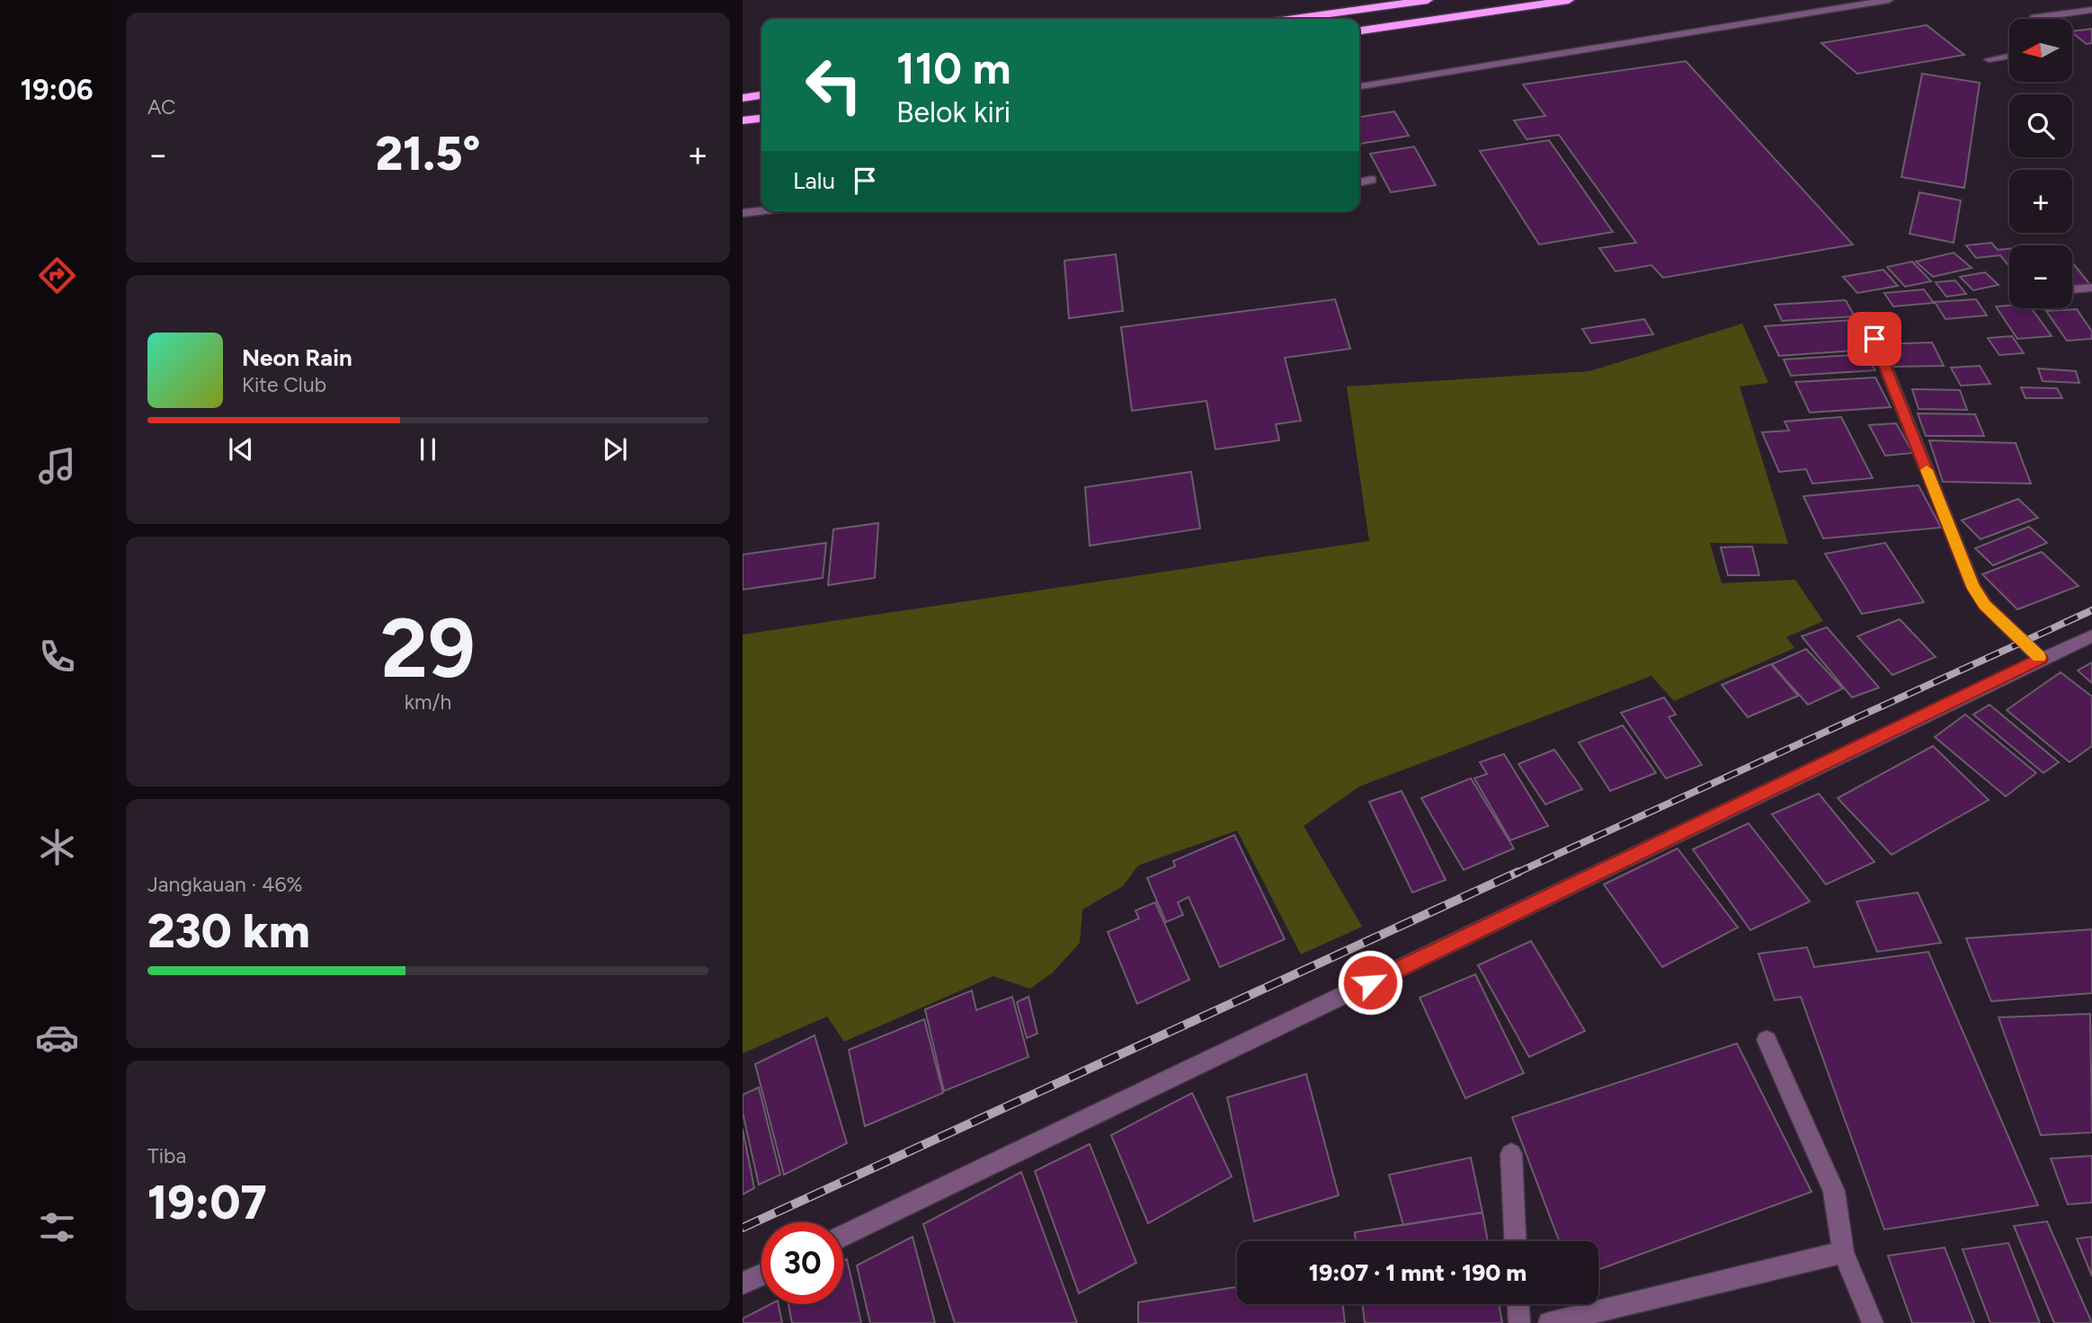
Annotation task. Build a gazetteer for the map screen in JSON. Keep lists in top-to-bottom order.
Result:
{
  "north": "left",
  "page": {
    "tabs": "19:06",
    "tile": [
      "AC",
      ["29", "km/h"],
      ["Jangkauan · 46%", "230 km"],
      ["Tiba", "19:07"]
    ],
    "map_buttons": ["+", "−"],
    "turn": ["110 m", "Belok kiri"],
    "heat": ["−", "21.5°", "+"],
    "then": "Lalu",
    "song": ["Neon Rain", "Kite Club"],
    "limit": "30",
    "trip": "19:07 · 1 mnt · 190 m"
  }
}
